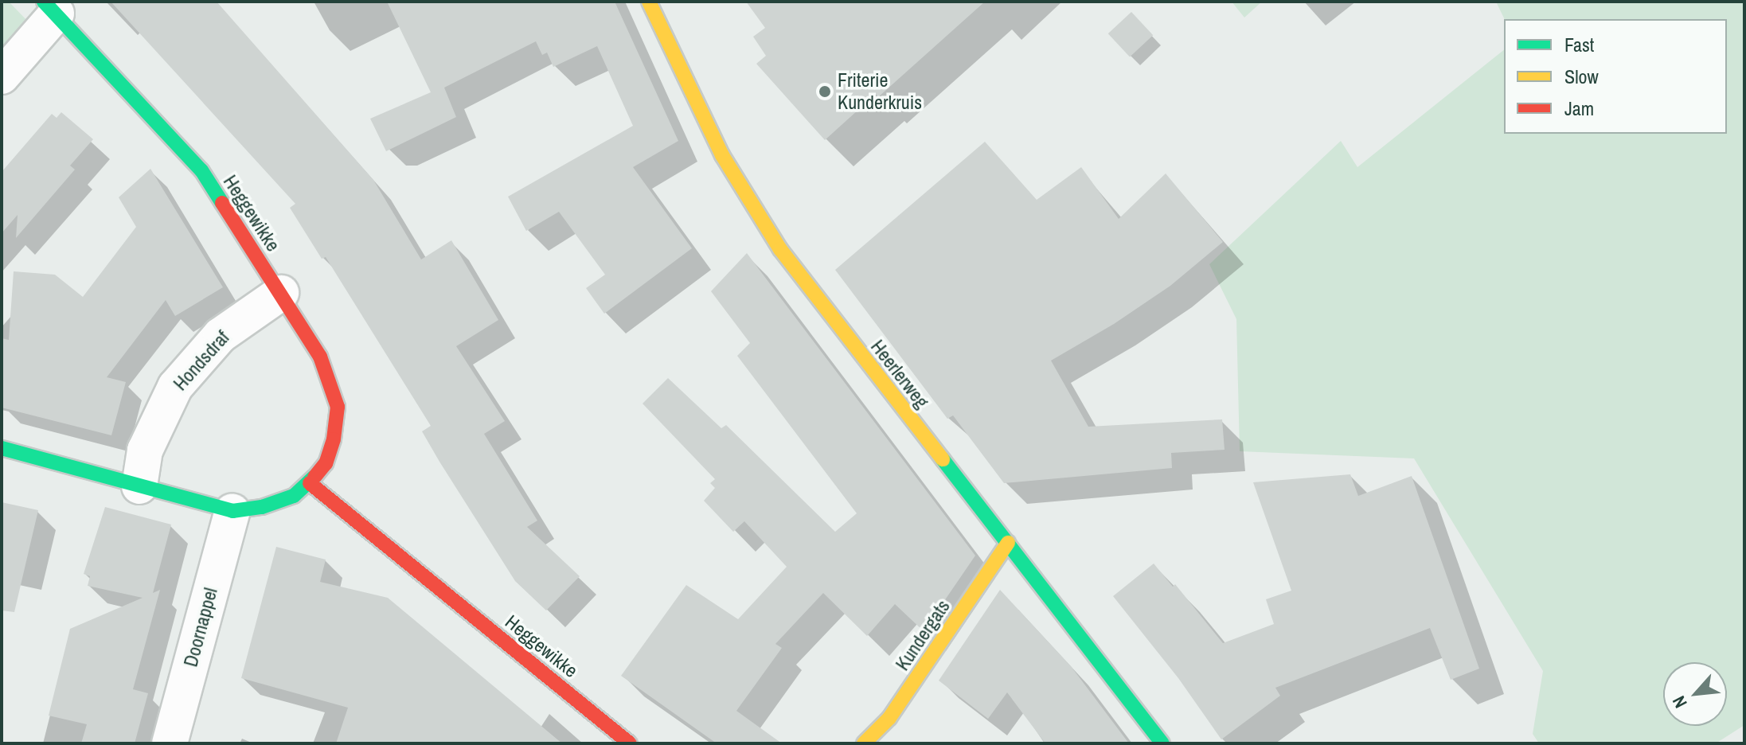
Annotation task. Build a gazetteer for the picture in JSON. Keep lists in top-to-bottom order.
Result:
{
  "streets": {
    "street": [
      "Heggewikke",
      "Hondsdraf",
      "Heerlerweg",
      "Doornappel",
      "Kundergats"
    ]
  },
  "crossings": [
    ["Heggewikke", "Hondsdraf"],
    ["Heggewikke", "Doornappel"],
    ["Heerlerweg", "Kundergats"]
  ],
  "places": ["Friterie Kunderkruis"],
  "legend": ["Fast", "Slow", "Jam"],
  "north": "bottom left"
}
